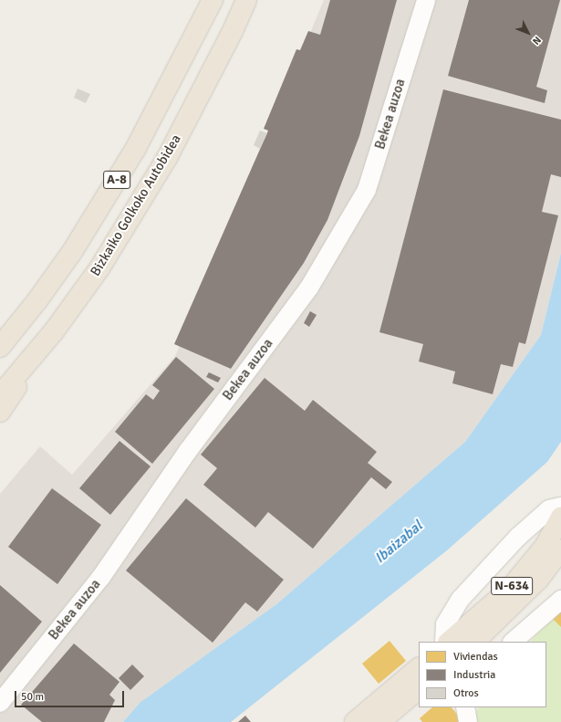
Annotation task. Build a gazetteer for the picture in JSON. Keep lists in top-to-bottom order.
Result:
{
  "streets": {
    "highway": ["A-8", "Bizkaiko Golkoko Autobidea", "N-634"],
    "street": ["Bekea auzoa"]
  },
  "water": ["Ibaizabal"],
  "legend": ["Viviendas", "Industria", "Otros"],
  "scale_bar": "50 m",
  "north": "bottom right"
}
